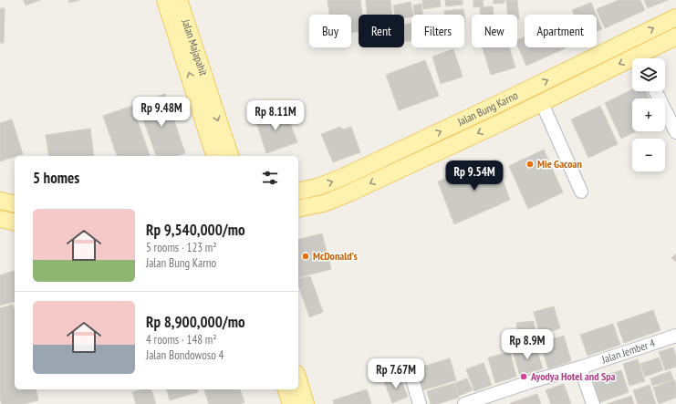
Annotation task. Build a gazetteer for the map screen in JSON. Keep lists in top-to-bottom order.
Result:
{
  "streets": {
    "main road": ["Jalan Majapahit", "Jalan Bung Karno"],
    "street": ["Jalan Jember 4"]
  },
  "places": ["Mie Gacoan", "McDonald's", "Ayodya Hotel and Spa"],
  "page": {
    "chip": [
      "Buy",
      "Rent",
      "Filters",
      "New",
      "Apartment"
    ],
    "map_buttons": ["+", "−"],
    "price": [
      "Rp 9.48M",
      "Rp 8.11M",
      "Rp 9.54M",
      "Rp 8.9M",
      "Rp 7.67M"
    ],
    "heading": "5 homes",
    "list": [
      {
        "name": "Rp 9,540,000/mo",
        "note": "5 rooms · 123 m² · Jalan Bung Karno"
      },
      {
        "name": "Rp 8,900,000/mo",
        "note": "4 rooms · 148 m² · Jalan Bondowoso 4"
      }
    ]
  }
}
